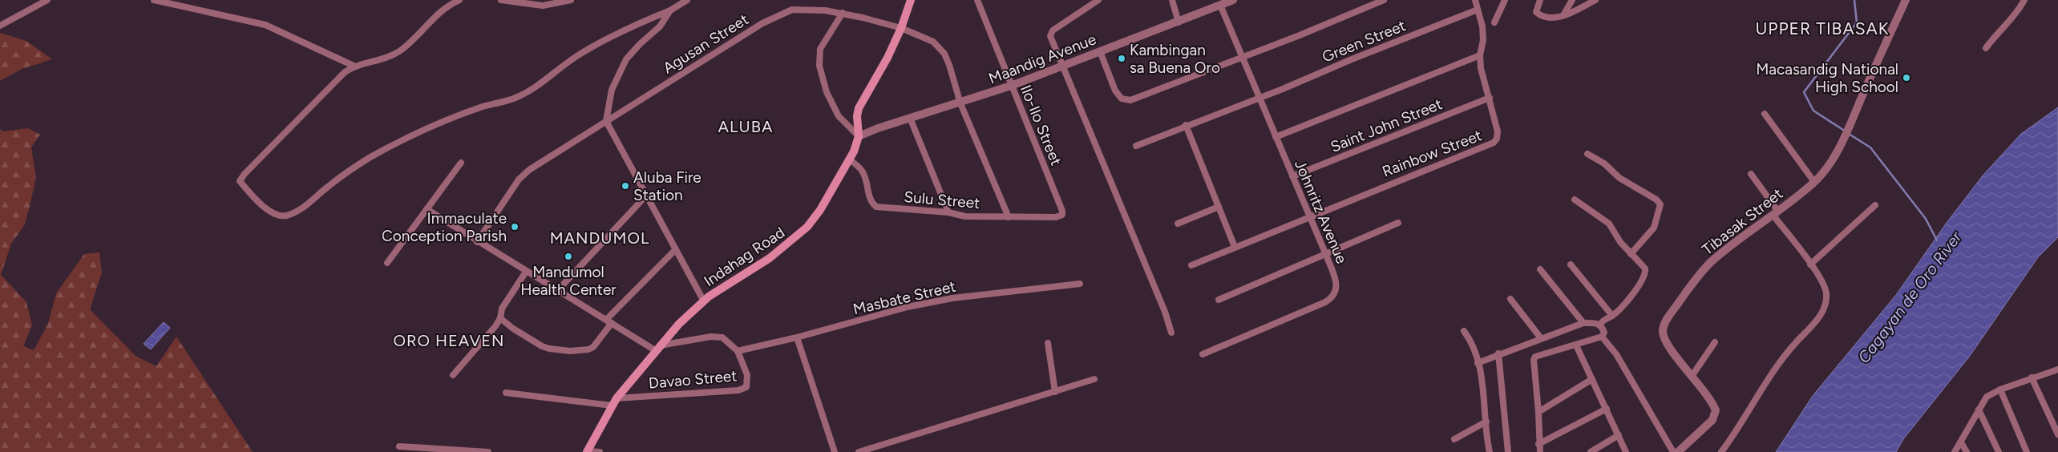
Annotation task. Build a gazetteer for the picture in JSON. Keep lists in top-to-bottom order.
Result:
{
  "streets": {
    "main road": ["Indahag Road"],
    "street": [
      "Green Street",
      "Agusan Street",
      "Maandig Avenue",
      "Ilo-Ilo Street",
      "Saint John Street",
      "Rainbow Street",
      "Sulu Street",
      "Johnritz Avenue",
      "Tibasak Street",
      "Masbate Street",
      "Davao Street"
    ]
  },
  "crossings": [
    ["Green Street", "Rainbow Street"],
    ["Green Street", "Johnritz Avenue"],
    ["Agusan Street", "Maandig Avenue"],
    ["Agusan Street", "Sulu Street"],
    ["Agusan Street", "Indahag Road"],
    ["Maandig Avenue", "Ilo-Ilo Street"],
    ["Maandig Avenue", "Johnritz Avenue"],
    ["Maandig Avenue", "Indahag Road"],
    ["Ilo-Ilo Street", "Sulu Street"],
    ["Saint John Street", "Rainbow Street"],
    ["Saint John Street", "Johnritz Avenue"],
    ["Rainbow Street", "Johnritz Avenue"],
    ["Sulu Street", "Indahag Road"],
    ["Indahag Road", "Davao Street"],
    ["Masbate Street", "Davao Street"]
  ],
  "districts": [
    "UPPER TIBASAK",
    "ALUBA",
    "MANDUMOL",
    "ORO HEAVEN"
  ],
  "water": ["Cagayan de Oro River"],
  "places": [
    "Kambingan sa Buena Oro",
    "Macasandig National High School",
    "Aluba Fire Station",
    "Immaculate Conception Parish",
    "Mandumol Health Center"
  ]
}
